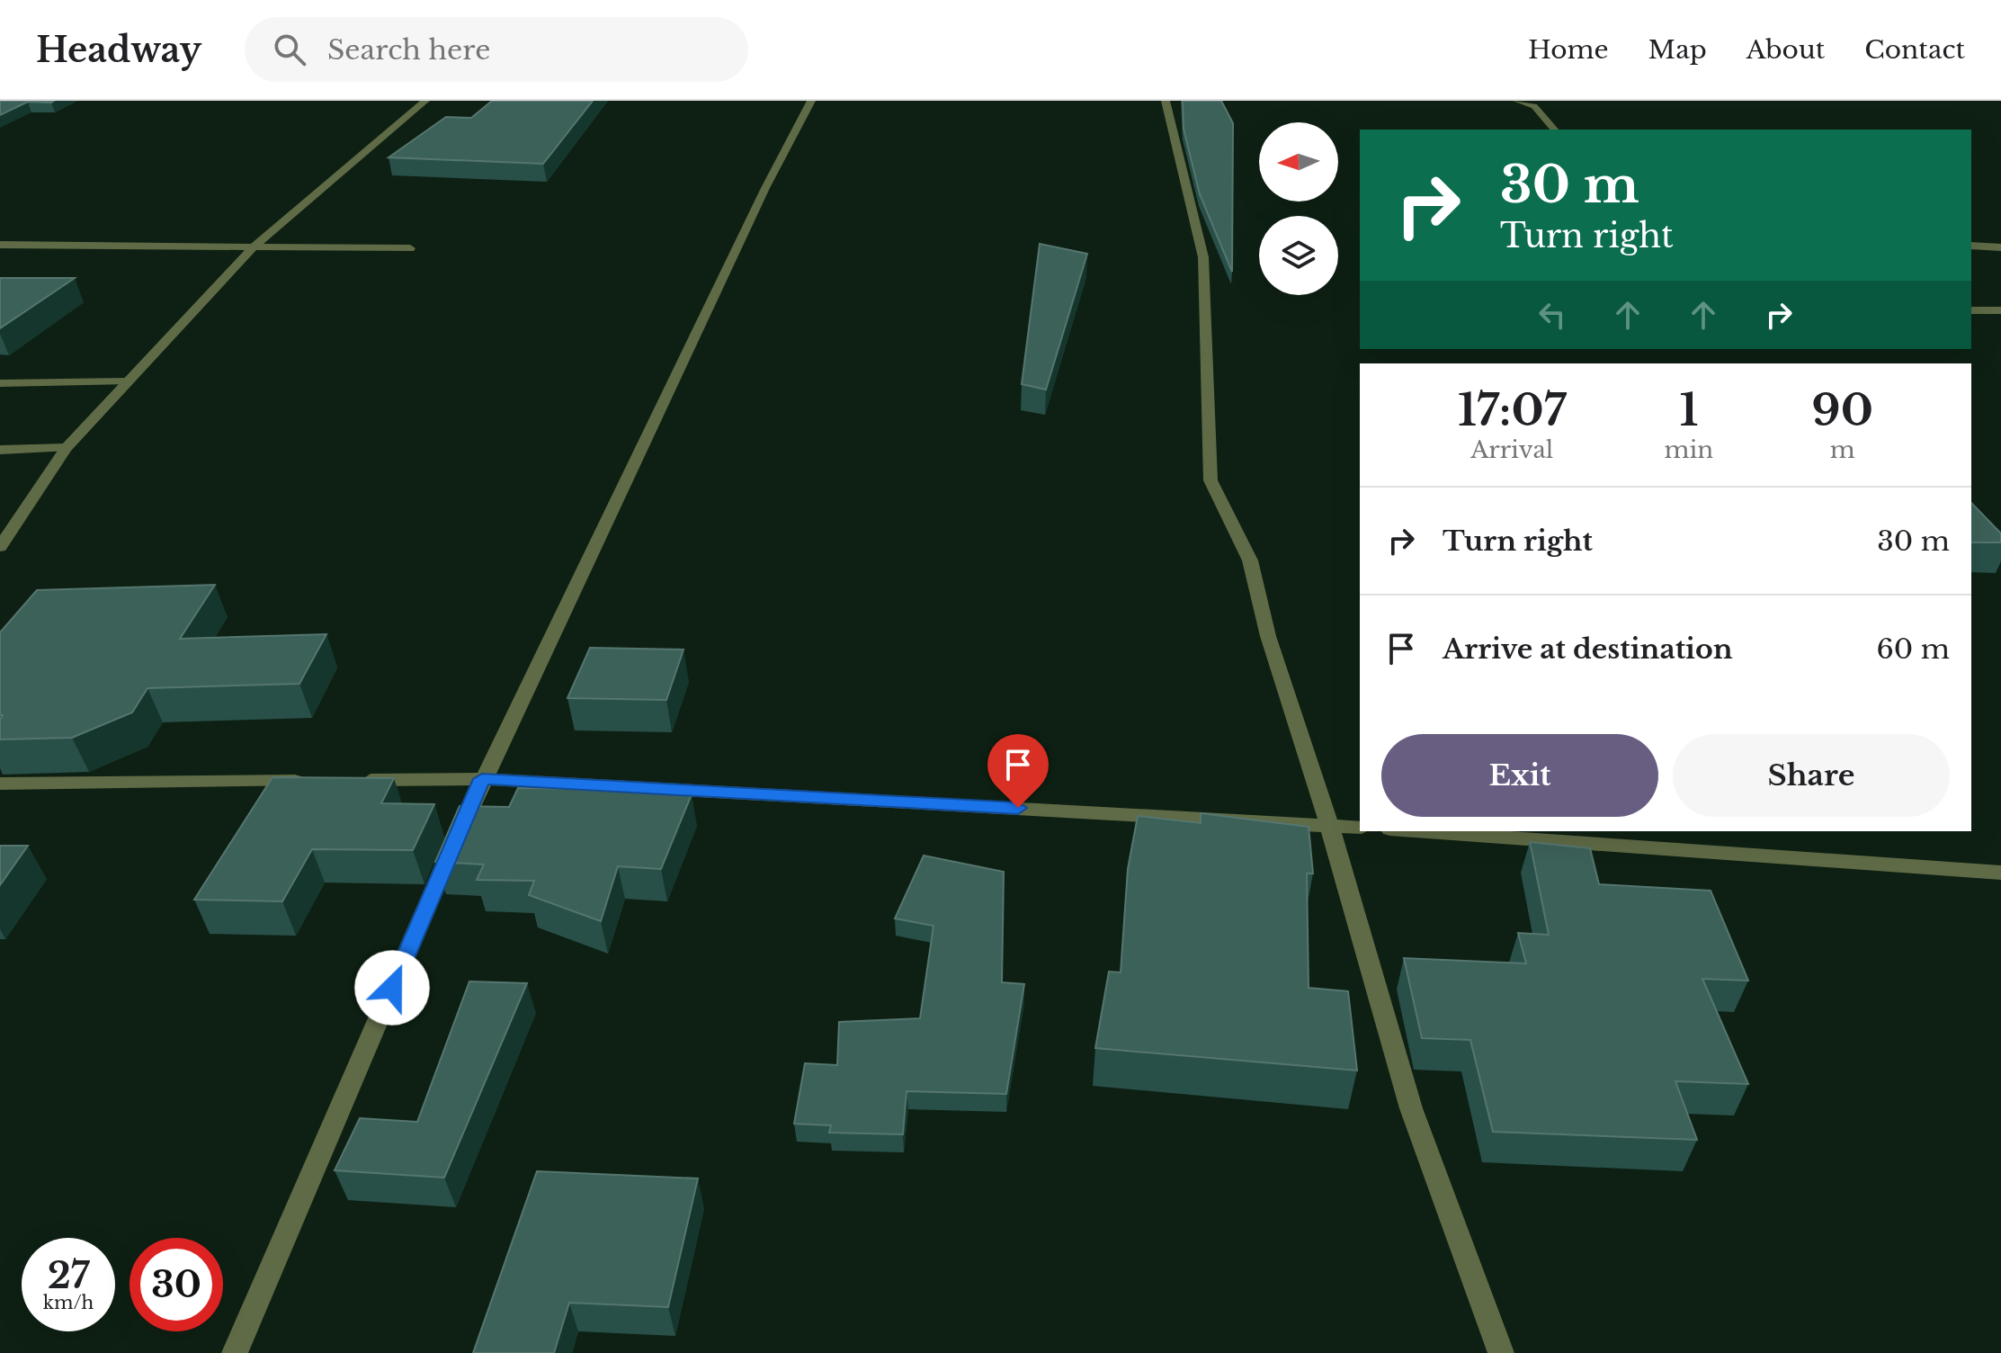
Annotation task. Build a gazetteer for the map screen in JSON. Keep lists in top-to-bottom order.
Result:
{
  "north": "left",
  "page": {
    "header": "Headway",
    "search": "Search here",
    "nav": [
      "Home",
      "Map",
      "About",
      "Contact"
    ],
    "turn": ["30 m", "Turn right"],
    "eta": [
      "17:07",
      "Arrival",
      "1",
      "min",
      "90",
      "m"
    ],
    "list": [
      {
        "name": "Turn right",
        "value": "30 m"
      },
      {
        "name": "Arrive at destination",
        "value": "60 m"
      }
    ],
    "buttons": ["Exit", "Share"],
    "speed": "27 km/h",
    "limit": "30"
  }
}
